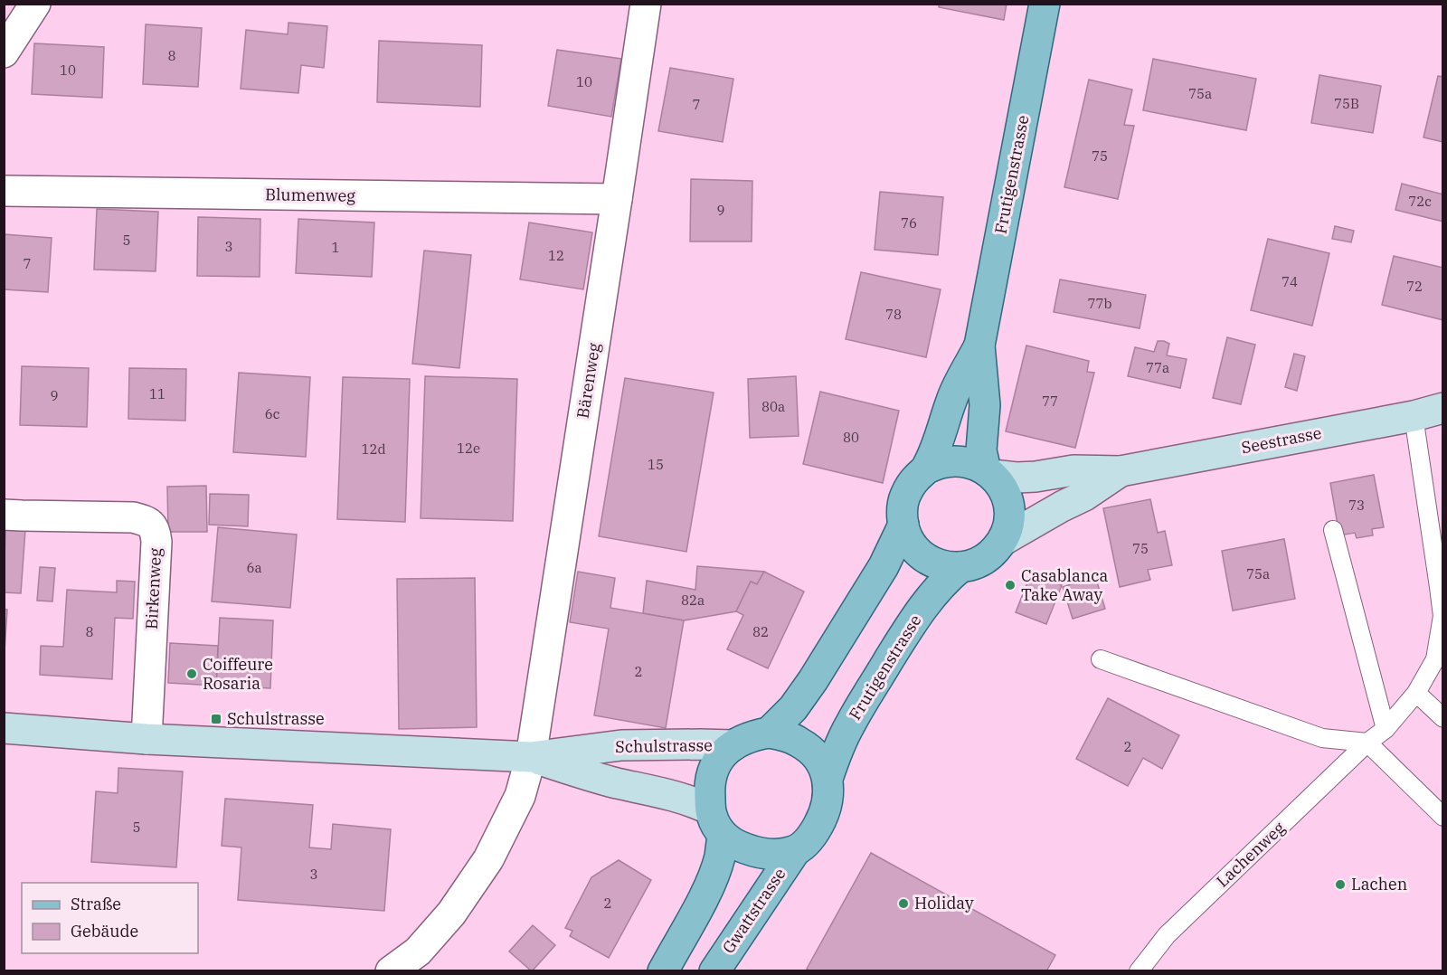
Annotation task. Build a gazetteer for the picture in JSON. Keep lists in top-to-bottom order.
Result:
{
  "streets": {
    "main road": ["Frutigenstrasse", "Gwattstrasse"],
    "street": [
      "Blumenweg",
      "Bärenweg",
      "Seestrasse",
      "Birkenweg",
      "Schulstrasse"
    ],
    "lane": ["Lachenweg"]
  },
  "crossings": [
    ["Frutigenstrasse", "Seestrasse"],
    ["Frutigenstrasse", "Schulstrasse"],
    ["Frutigenstrasse", "Gwattstrasse"],
    ["Blumenweg", "Bärenweg"],
    ["Bärenweg", "Schulstrasse"],
    ["Seestrasse", "Lachenweg"],
    ["Birkenweg", "Schulstrasse"],
    ["Schulstrasse", "Gwattstrasse"]
  ],
  "places": {
    "other": [
      "Casablanca Take Away",
      "Coiffeure Rosaria",
      "Lachen",
      "Holiday"
    ],
    "transit": ["Schulstrasse"]
  },
  "house_numbers": [
    "8",
    "10",
    "10",
    "75a",
    "75B",
    "7",
    "75",
    "72c",
    "9",
    "76",
    "5",
    "3",
    "1",
    "12",
    "7",
    "74",
    "72",
    "77b",
    "78",
    "77a",
    "11",
    "9",
    "77",
    "80a",
    "6c",
    "80",
    "12e",
    "12d",
    "15",
    "73",
    "75",
    "6a",
    "75a",
    "82a",
    "8",
    "82",
    "2",
    "2",
    "5",
    "3",
    "2"
  ],
  "legend": ["Straße", "Gebäude"]
}
